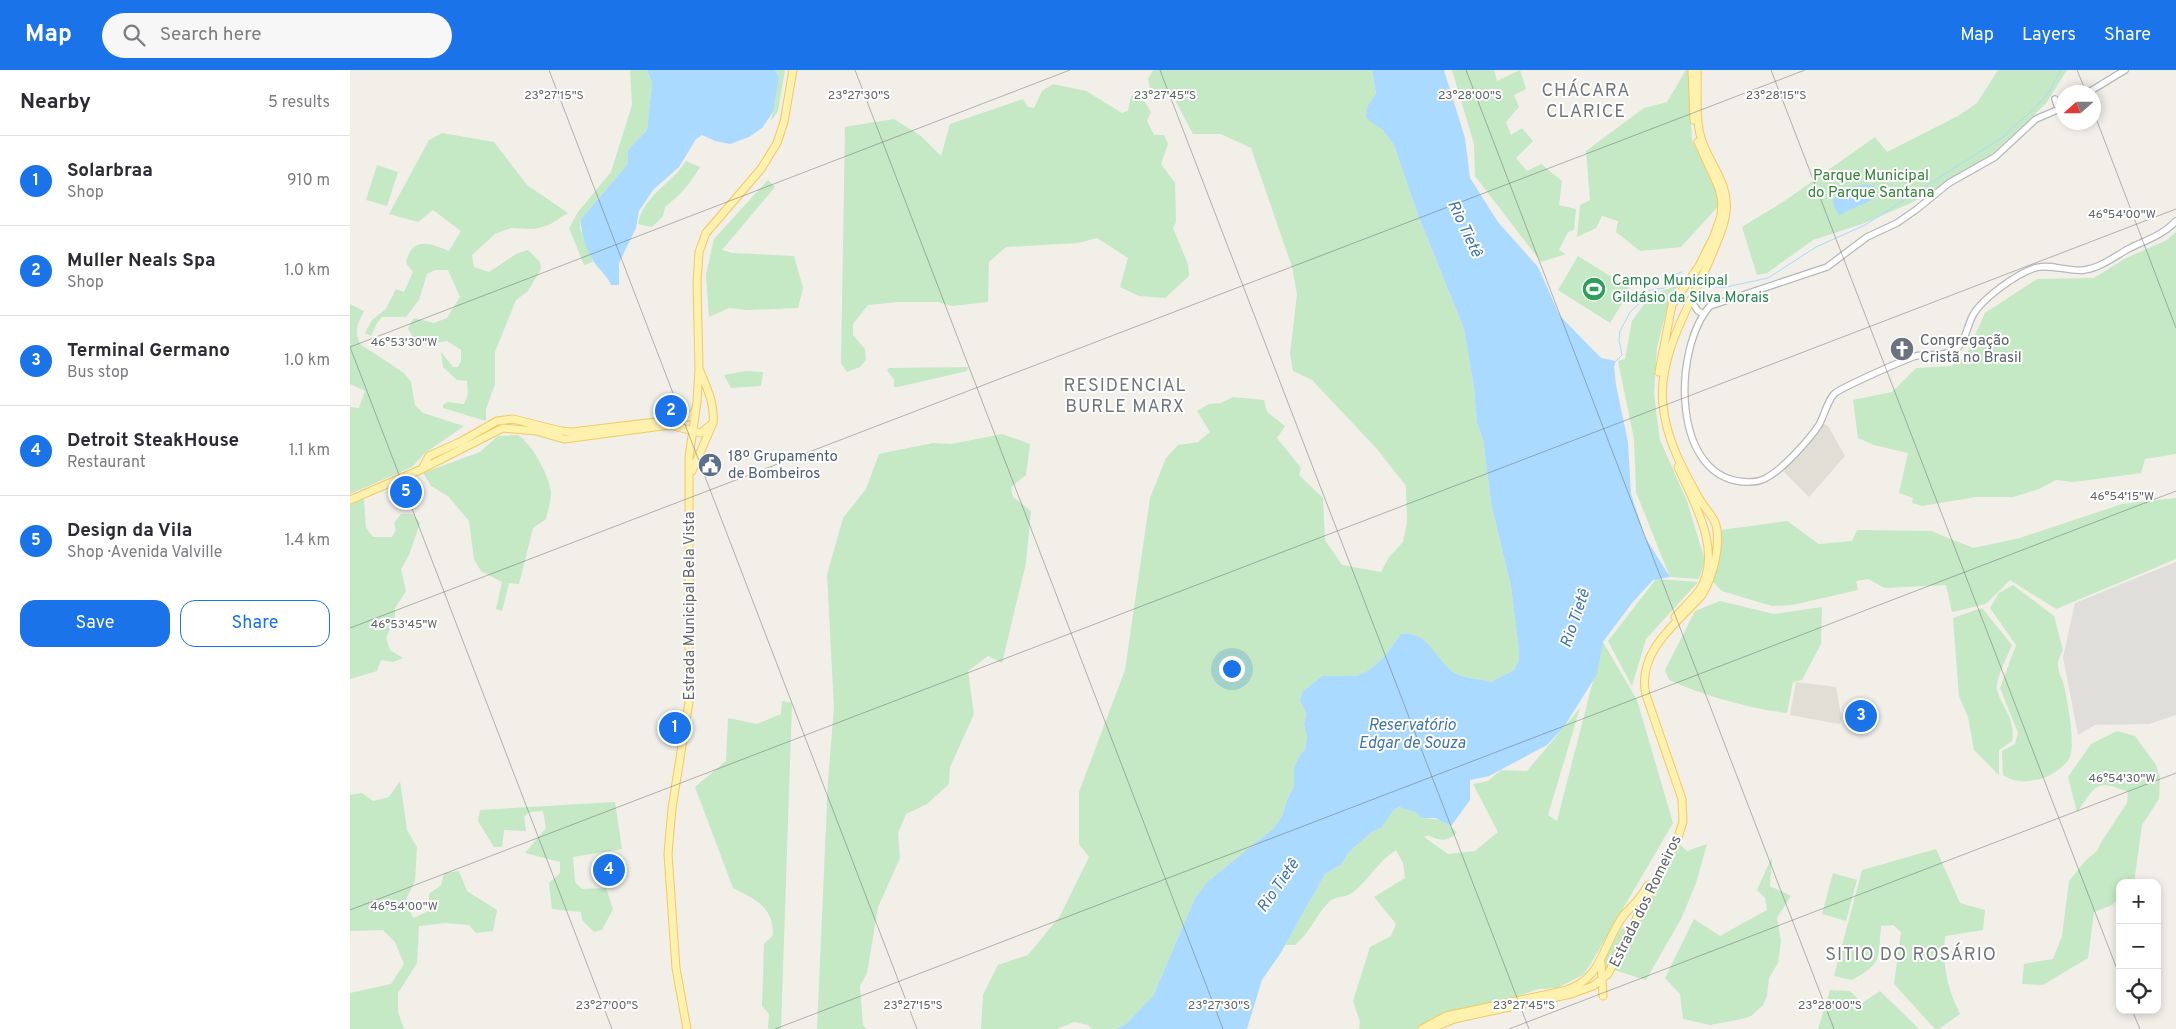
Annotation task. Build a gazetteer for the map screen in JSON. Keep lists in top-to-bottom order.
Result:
{
  "streets": {
    "main road": ["Estrada Municipal Bela Vista", "Estrada dos Romeiros"]
  },
  "districts": ["CHÁCARA CLARICE", "RESIDENCIAL BURLE MARX", "SITIO DO ROSÁRIO"],
  "water": ["Rio Tietê", "Reservatório Edgar de Souza"],
  "parks": ["Parque Municipal do Parque Santana"],
  "places": {
    "sports": ["Campo Municipal Gildásio da Silva Morais"],
    "church": ["Congregação Cristã no Brasil"],
    "public building": ["18º Grupamento de Bombeiros"]
  },
  "north": "left",
  "page": {
    "header": "Map",
    "search": "Search here",
    "nav": ["Map", "Layers", "Share"],
    "heading": ["Nearby", "5 results"],
    "list": [
      {
        "mark": "1",
        "name": "Solarbraa",
        "note": "Shop",
        "value": "910 m"
      },
      {
        "mark": "2",
        "name": "Muller Neals Spa",
        "note": "Shop",
        "value": "1.0 km"
      },
      {
        "mark": "3",
        "name": "Terminal Germano",
        "note": "Bus stop",
        "value": "1.0 km"
      },
      {
        "mark": "4",
        "name": "Detroit SteakHouse",
        "note": "Restaurant",
        "value": "1.1 km"
      },
      {
        "mark": "5",
        "name": "Design da Vila",
        "note": "Shop · Avenida Valville",
        "value": "1.4 km"
      }
    ],
    "pins": [
      "2",
      "5",
      "3",
      "1",
      "4"
    ],
    "buttons": ["Save", "Share"],
    "map_buttons": ["+", "−"]
  },
  "coordinates": [
    "23°27'15\"S",
    "23°27'30\"S",
    "23°27'45\"S",
    "23°28'00\"S",
    "23°28'15\"S",
    "46°54'00\"W",
    "46°53'30\"W",
    "46°54'15\"W",
    "46°53'45\"W",
    "46°54'30\"W",
    "23°27'00\"S"
  ]
}
